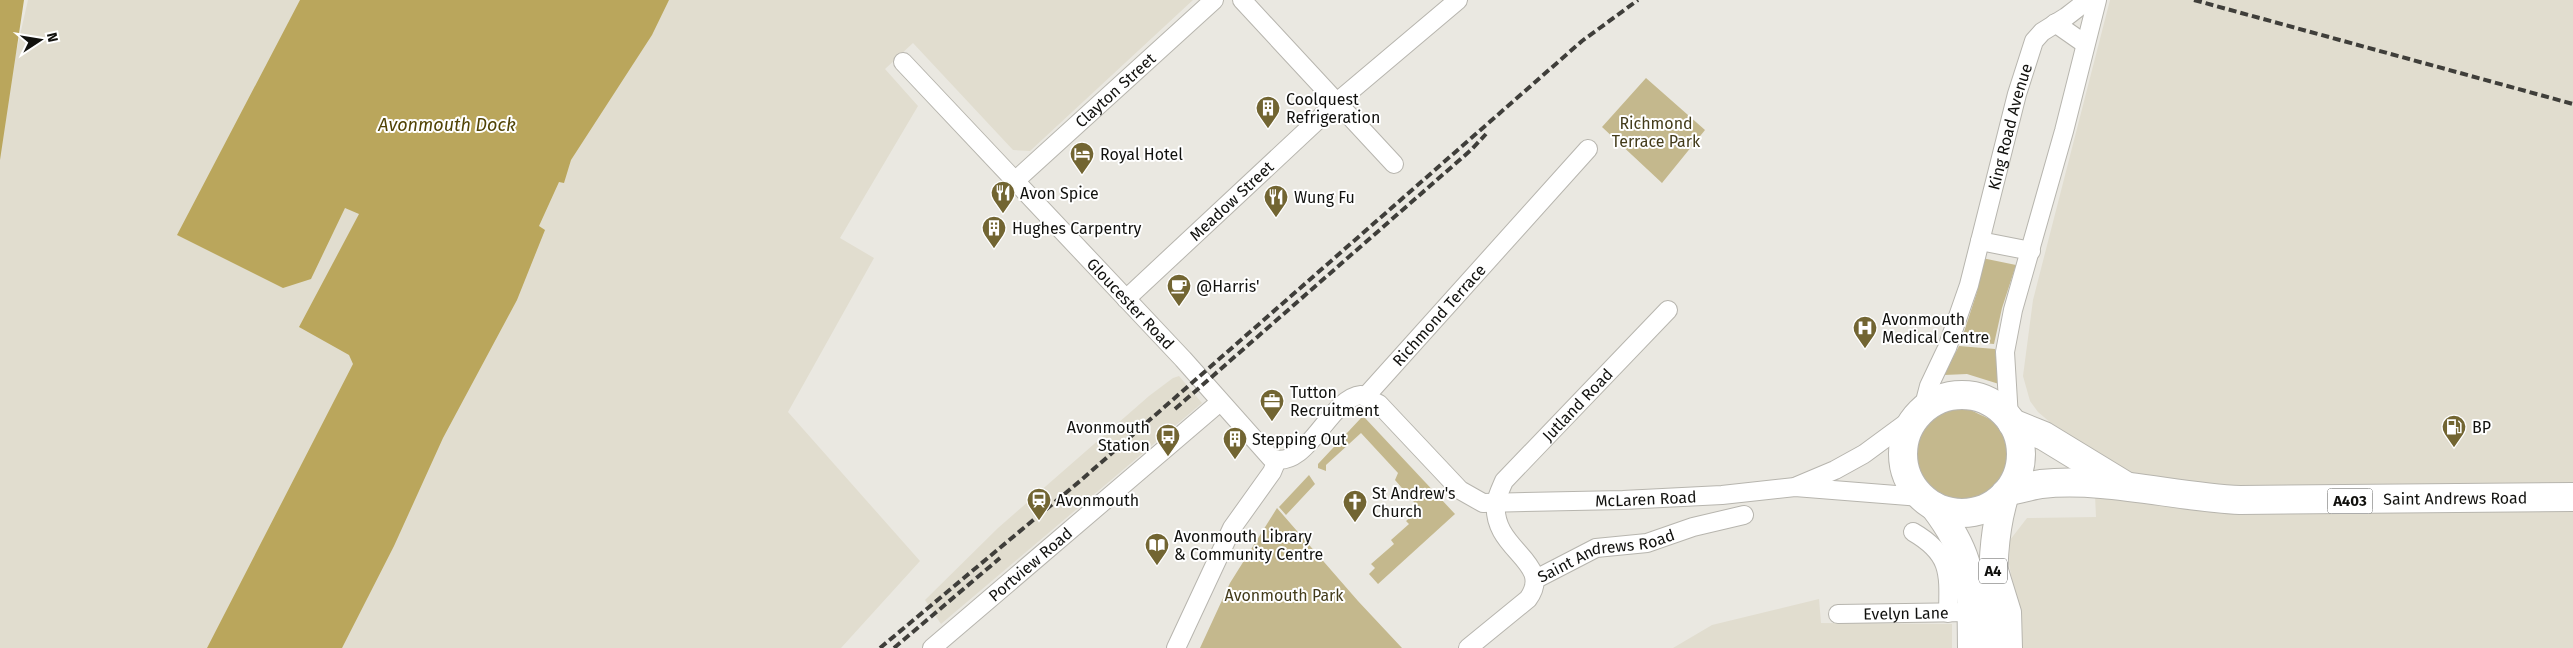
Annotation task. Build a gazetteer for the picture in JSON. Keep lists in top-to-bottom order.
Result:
{
  "streets": {
    "highway": ["Saint Andrews Road", "A403", "A4"],
    "street": [
      "Clayton Street",
      "King Road Avenue",
      "Meadow Street",
      "Gloucester Road",
      "Richmond Terrace",
      "Jutland Road",
      "McLaren Road",
      "Portview Road",
      "Evelyn Lane"
    ]
  },
  "crossings": [
    ["Clayton Street", "Gloucester Road"],
    ["King Road Avenue", "McLaren Road"],
    ["King Road Avenue", "Saint Andrews Road"],
    ["King Road Avenue", "A4"],
    ["Meadow Street", "Gloucester Road"],
    ["Gloucester Road", "Richmond Terrace"],
    ["Gloucester Road", "Portview Road"],
    ["Richmond Terrace", "McLaren Road"],
    ["Jutland Road", "McLaren Road"],
    ["McLaren Road", "Saint Andrews Road"],
    ["McLaren Road", "A4"],
    ["Saint Andrews Road", "A4"],
    ["A4", "Evelyn Lane"]
  ],
  "water": ["Avonmouth Dock"],
  "parks": ["Richmond Terrace Park", "Avonmouth Park"],
  "places": {
    "building": ["Coolquest Refrigeration", "Hughes Carpentry", "Stepping Out"],
    "hotel": ["Royal Hotel"],
    "restaurant": ["Avon Spice", "Wung Fu"],
    "cafe": ["@Harris'"],
    "hospital": ["Avonmouth Medical Centre"],
    "office": ["Tutton Recruitment"],
    "fuel station": ["BP"],
    "bus stop": ["Avonmouth Station"],
    "station": ["Avonmouth"],
    "church": ["St Andrew's Church"],
    "library": ["Avonmouth Library & Community Centre"]
  },
  "north": "right"
}
